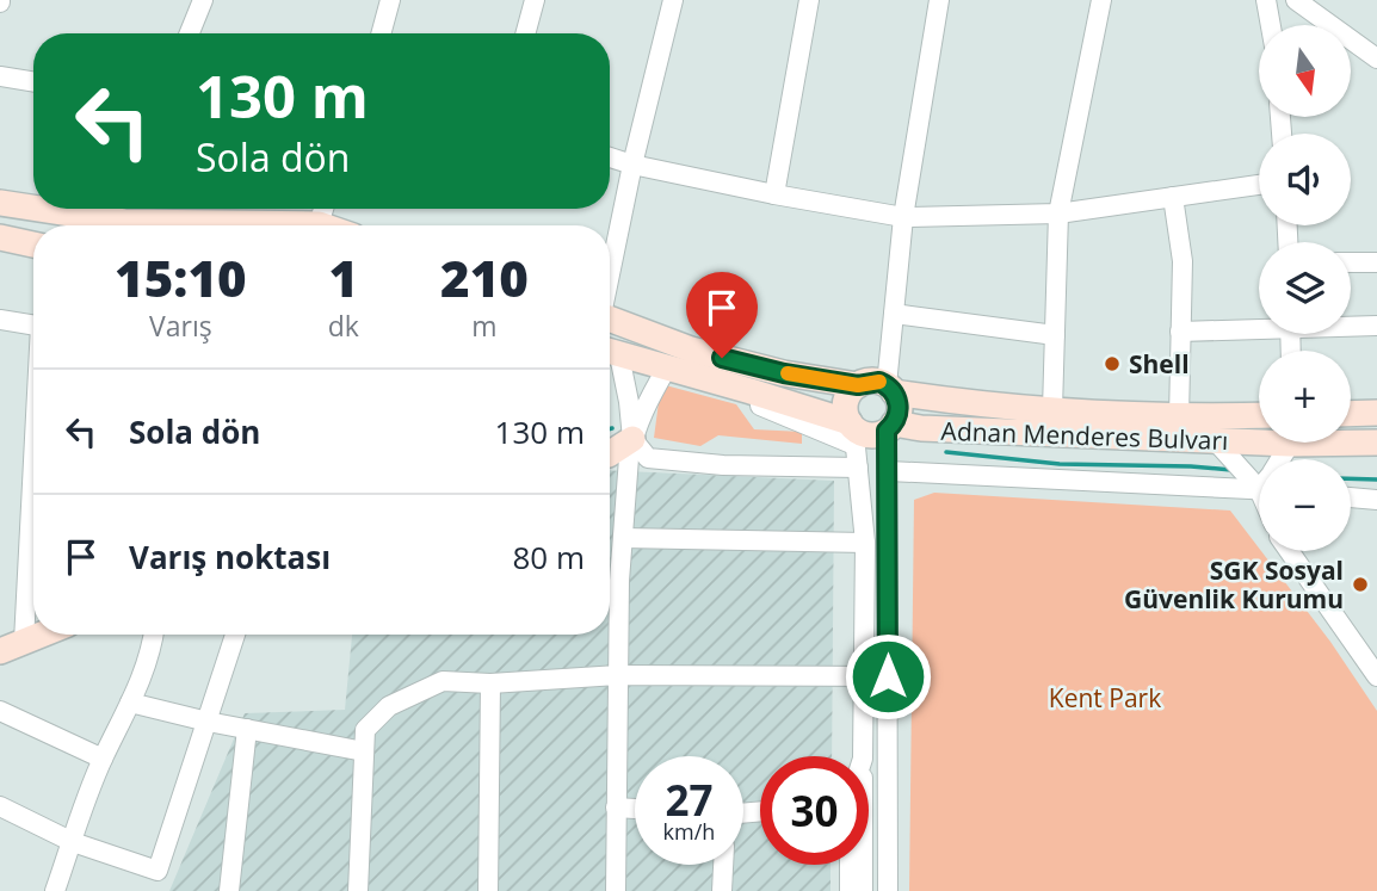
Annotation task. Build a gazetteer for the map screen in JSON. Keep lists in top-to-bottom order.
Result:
{
  "streets": {
    "main road": ["Adnan Menderes Bulvarı"]
  },
  "parks": ["Kent Park"],
  "places": ["Shell", "SGK Sosyal Güvenlik Kurumu"],
  "north": "bottom",
  "page": {
    "map_buttons": ["+", "−"],
    "turn": ["130 m", "Sola dön"],
    "eta": [
      "15:10",
      "Varış",
      "1",
      "dk",
      "210",
      "m"
    ],
    "list": [
      {
        "name": "Sola dön",
        "value": "130 m"
      },
      {
        "name": "Varış noktası",
        "value": "80 m"
      }
    ],
    "speed": "27 km/h",
    "limit": "30"
  }
}
